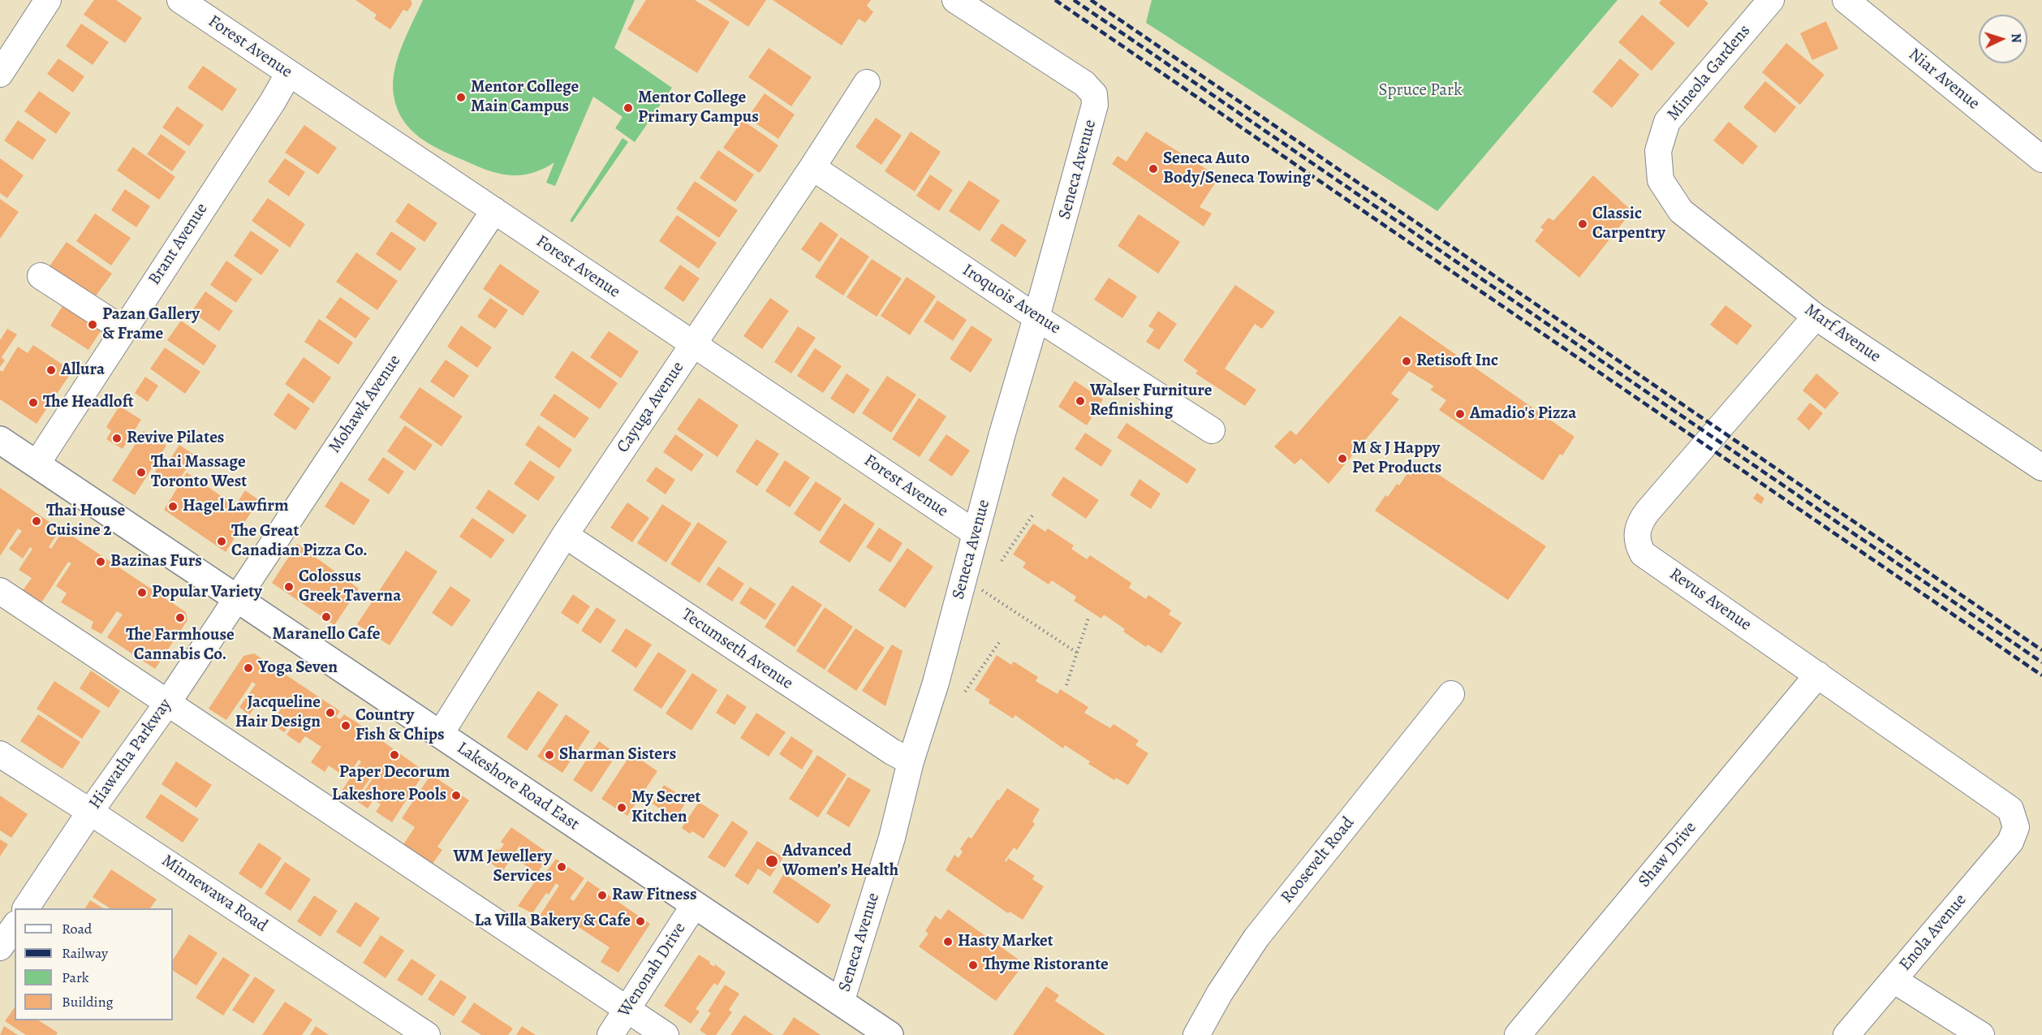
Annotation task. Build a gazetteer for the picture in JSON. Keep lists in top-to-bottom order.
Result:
{
  "streets": {
    "main road": ["Lakeshore Road East"],
    "street": [
      "Forest Avenue",
      "Mineola Gardens",
      "Niar Avenue",
      "Seneca Avenue",
      "Brant Avenue",
      "Iroquois Avenue",
      "Marf Avenue",
      "Mohawk Avenue",
      "Cayuga Avenue",
      "Revus Avenue",
      "Tecumseth Avenue",
      "Hiawatha Parkway",
      "Shaw Drive",
      "Roosevelt Road",
      "Minnewawa Road",
      "Enola Avenue",
      "Wenonah Drive"
    ]
  },
  "crossings": [
    ["Forest Avenue", "Seneca Avenue"],
    ["Forest Avenue", "Brant Avenue"],
    ["Forest Avenue", "Mohawk Avenue"],
    ["Forest Avenue", "Cayuga Avenue"],
    ["Mineola Gardens", "Marf Avenue"],
    ["Seneca Avenue", "Iroquois Avenue"],
    ["Seneca Avenue", "Tecumseth Avenue"],
    ["Seneca Avenue", "Lakeshore Road East"],
    ["Brant Avenue", "Lakeshore Road East"],
    ["Iroquois Avenue", "Cayuga Avenue"],
    ["Marf Avenue", "Revus Avenue"],
    ["Mohawk Avenue", "Hiawatha Parkway"],
    ["Mohawk Avenue", "Lakeshore Road East"],
    ["Cayuga Avenue", "Tecumseth Avenue"],
    ["Cayuga Avenue", "Lakeshore Road East"],
    ["Revus Avenue", "Shaw Drive"],
    ["Revus Avenue", "Enola Avenue"],
    ["Hiawatha Parkway", "Lakeshore Road East"],
    ["Hiawatha Parkway", "Minnewawa Road"],
    ["Lakeshore Road East", "Wenonah Drive"]
  ],
  "parks": ["Spruce Park"],
  "places": [
    "Mentor College Main Campus",
    "Mentor College Primary Campus",
    "Seneca Auto Body/Seneca Towing",
    "Classic Carpentry",
    "Pazan Gallery & Frame",
    "Retisoft Inc",
    "Allura",
    "Walser Furniture Refinishing",
    "The Headloft",
    "Amadio's Pizza",
    "Revive Pilates",
    "M & J Happy Pet Products",
    "Thai Massage Toronto West",
    "Hagel Lawfirm",
    "Thai House Cuisine 2",
    "The Great Canadian Pizza Co.",
    "Bazinas Furs",
    "Colossus Greek Taverna",
    "Popular Variety",
    "Maranello Cafe",
    "The Farmhouse Cannabis Co.",
    "Yoga Seven",
    "Jacqueline Hair Design",
    "Country Fish & Chips",
    "Paper Decorum",
    "Sharman Sisters",
    "Lakeshore Pools",
    "My Secret Kitchen",
    "Advanced Women’s Health",
    "WM Jewellery Services",
    "Raw Fitness",
    "La Villa Bakery & Cafe",
    "Hasty Market",
    "Thyme Ristorante"
  ],
  "legend": [
    "Road",
    "Railway",
    "Park",
    "Building"
  ],
  "north": "right"
}
